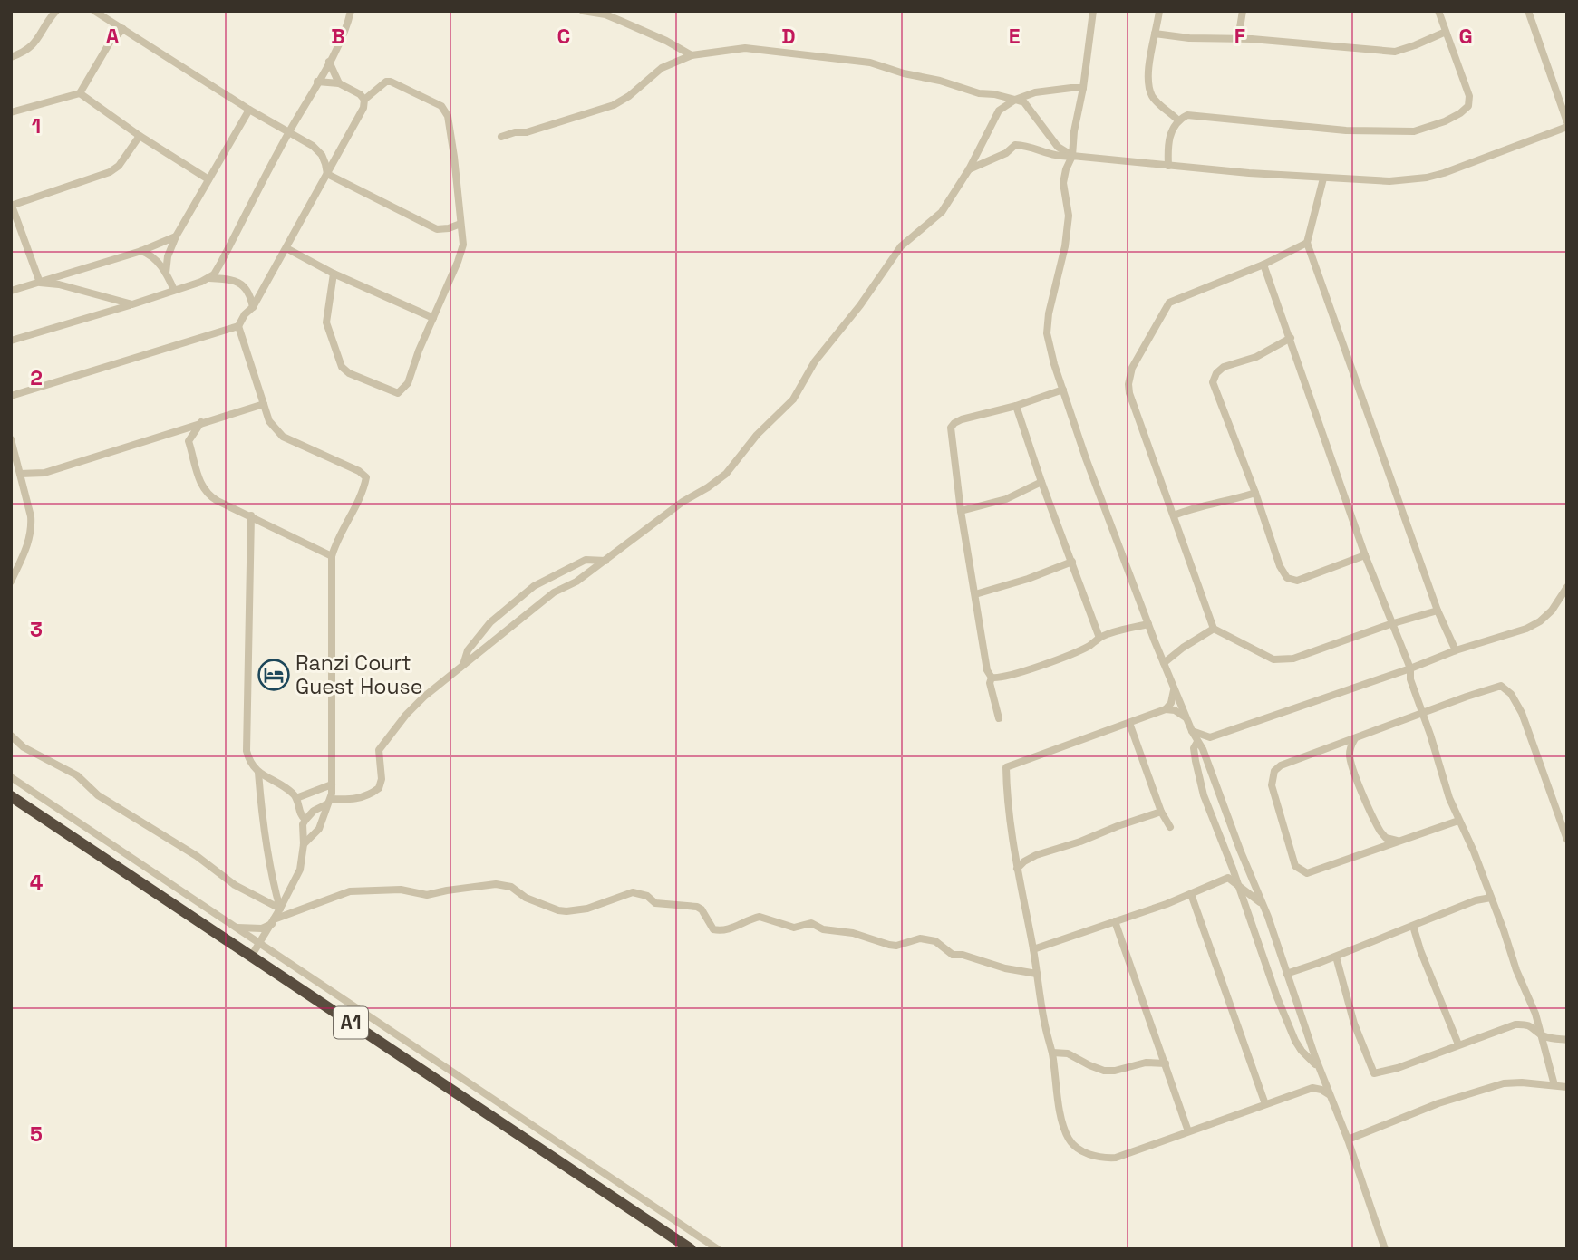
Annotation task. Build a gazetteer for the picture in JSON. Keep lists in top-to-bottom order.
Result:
{
  "streets": {
    "highway": ["A1"]
  },
  "places": {
    "hotel": ["Ranzi Court Guest House"]
  },
  "grid": {
    "columns": [
      "A",
      "B",
      "C",
      "D",
      "E",
      "F",
      "G"
    ],
    "rows": [
      "1",
      "2",
      "3",
      "4",
      "5"
    ]
  }
}
